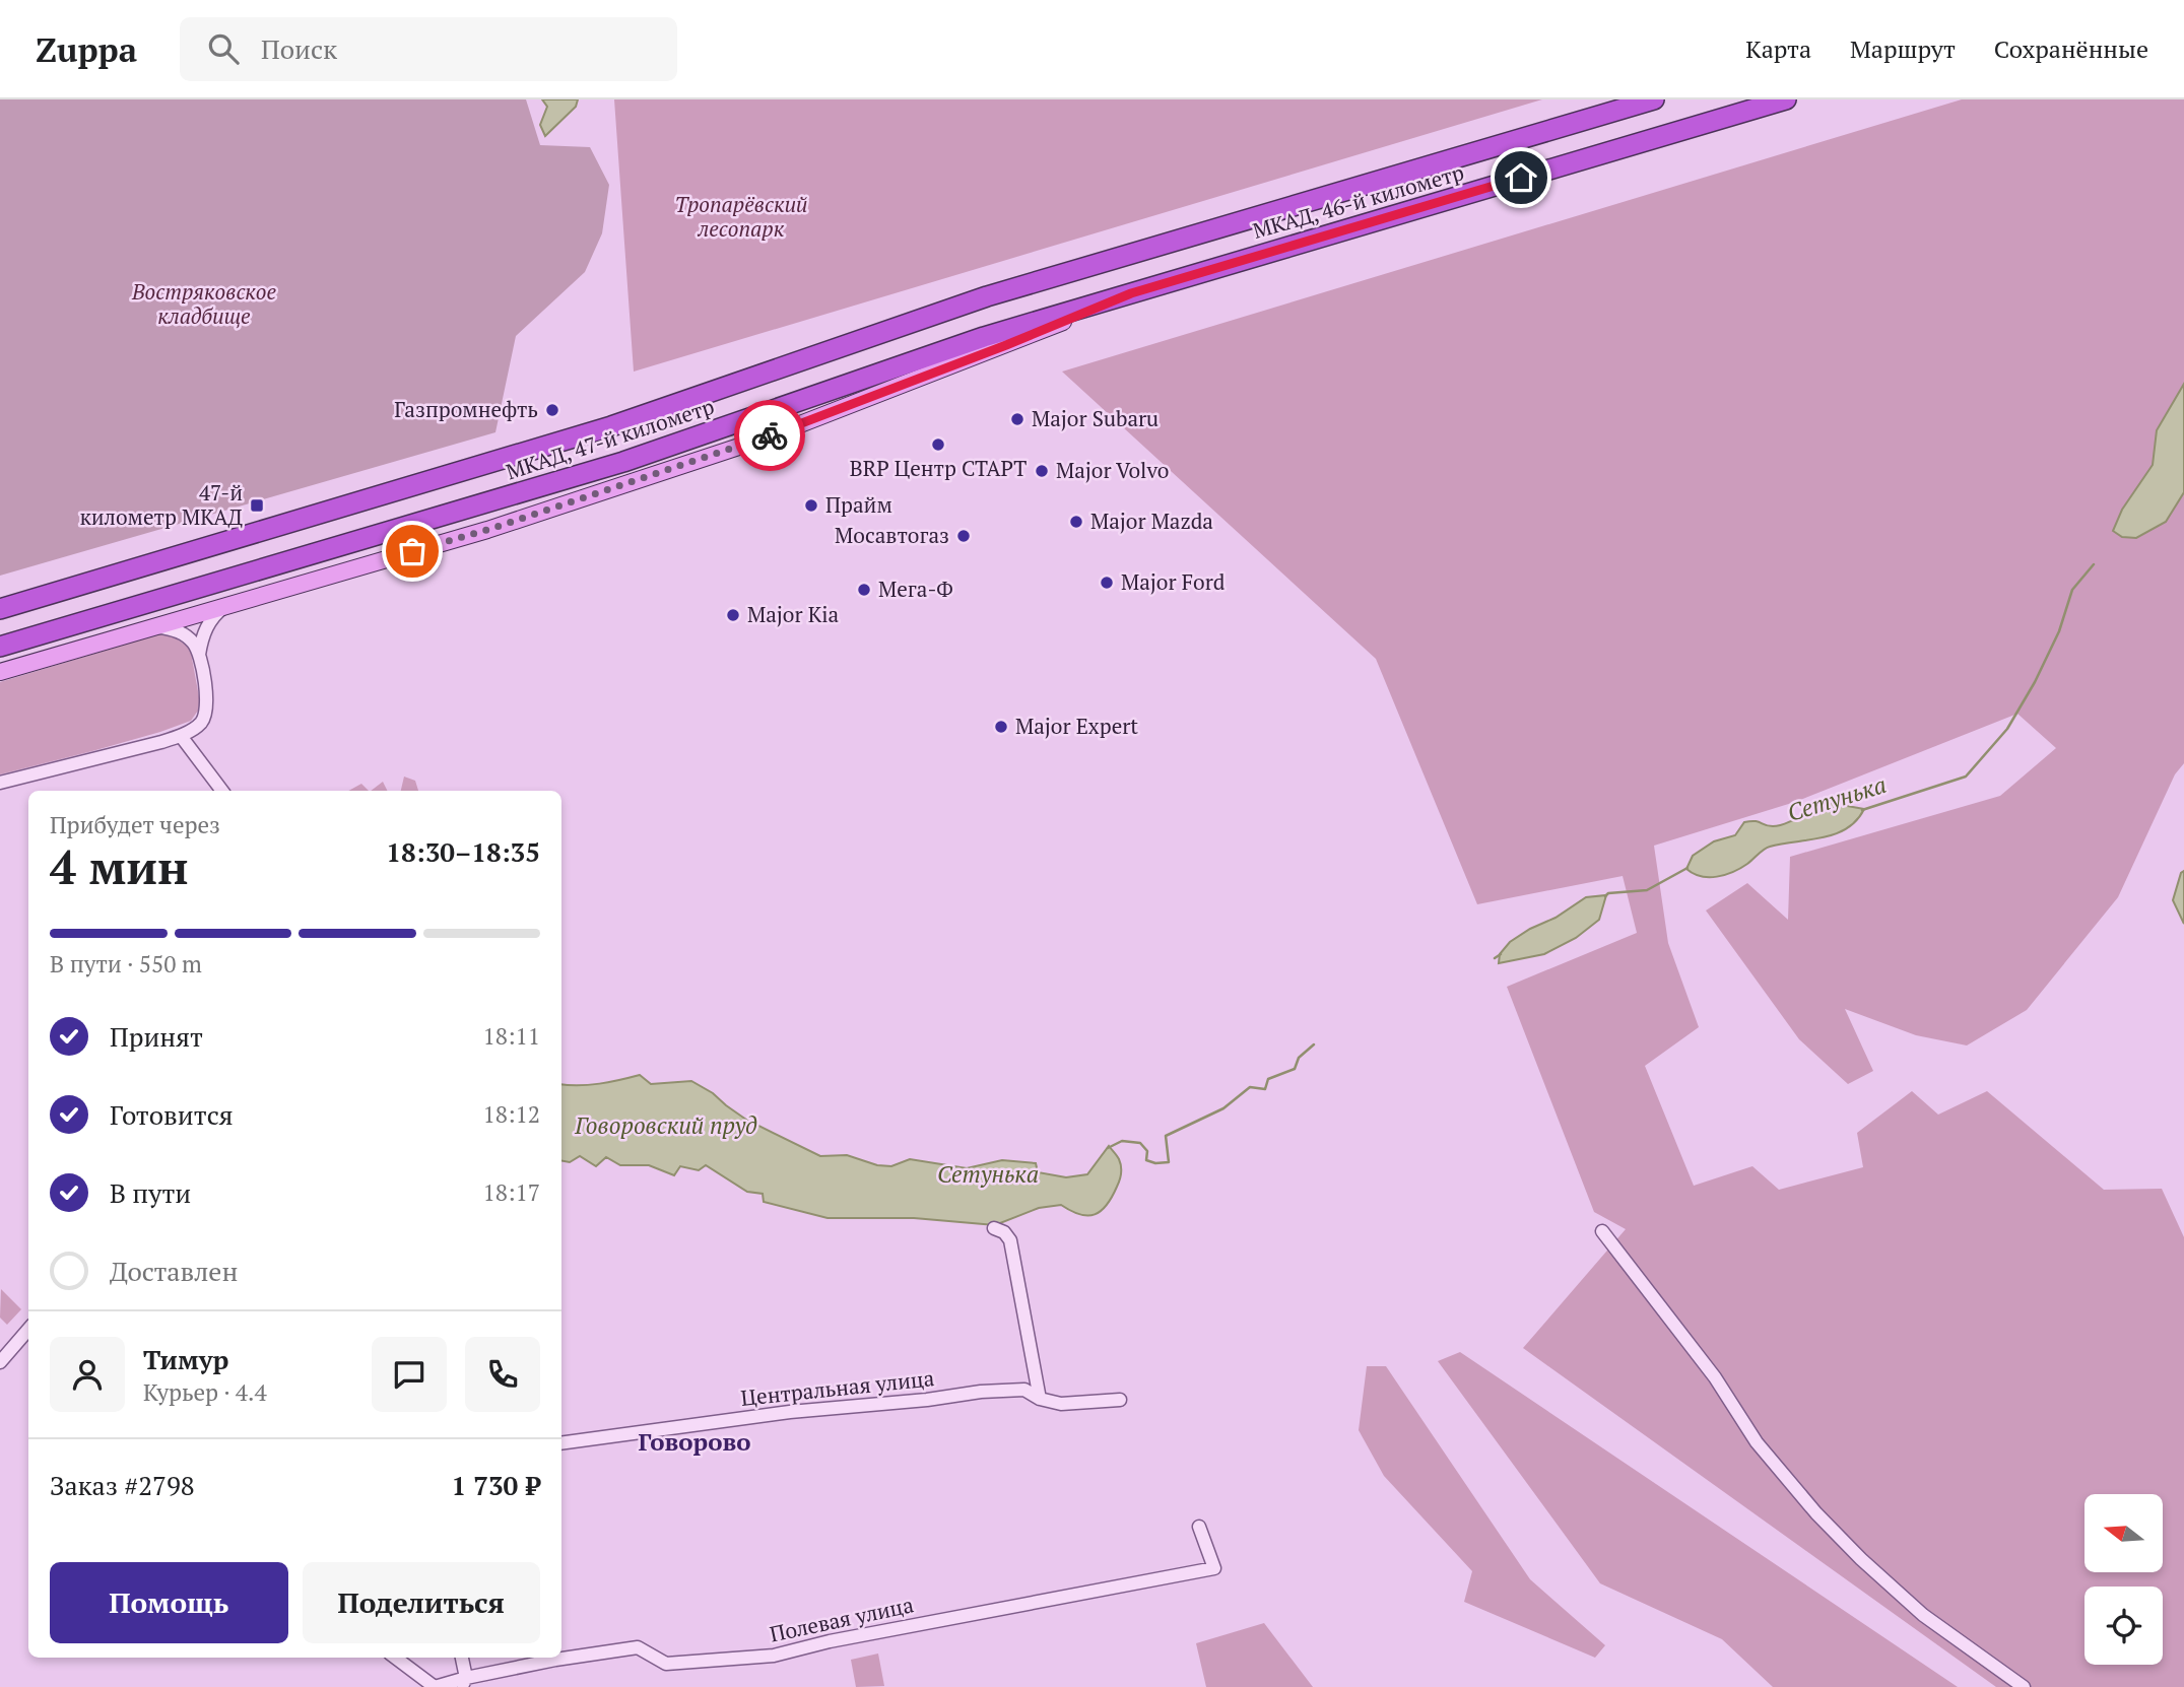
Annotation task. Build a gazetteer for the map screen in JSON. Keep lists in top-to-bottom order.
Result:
{
  "streets": {
    "highway": ["МКАД, 46-й километр", "МКАД, 47-й километр"],
    "street": ["Центральная улица", "Полевая улица"]
  },
  "crossings": [
    ["МКАД, 46-й километр", "МКАД, 47-й километр"]
  ],
  "districts": ["Говорово"],
  "water": ["Сетунька", "Говоровский пруд"],
  "parks": ["Тропарёвский лесопарк", "Востряковское кладбище"],
  "places": {
    "other": [
      "Газпромнефть",
      "Major Subaru",
      "BRP Центр СТАРТ",
      "Major Volvo",
      "Прайм",
      "Major Mazda",
      "Мосавтогаз",
      "Major Ford",
      "Мега-Ф",
      "Major Kia",
      "Major Expert"
    ],
    "transit": ["47-й километр МКАД"]
  },
  "north": "left",
  "page": {
    "header": "Zuppa",
    "search": "Поиск",
    "nav": ["Карта", "Маршрут", "Сохранённые"],
    "heading": ["4 мин", "Прибудет через", "18:30–18:35"],
    "panel": [
      "Тимур",
      "Курьер · 4.4",
      "Заказ #2798",
      "1 730 ₽"
    ],
    "bar": "В пути · 550 m",
    "list": [
      ["Принят", "18:11"],
      ["Готовится", "18:12"],
      ["В пути", "18:17"],
      "Доставлен"
    ],
    "buttons": ["Помощь", "Поделиться"]
  }
}
